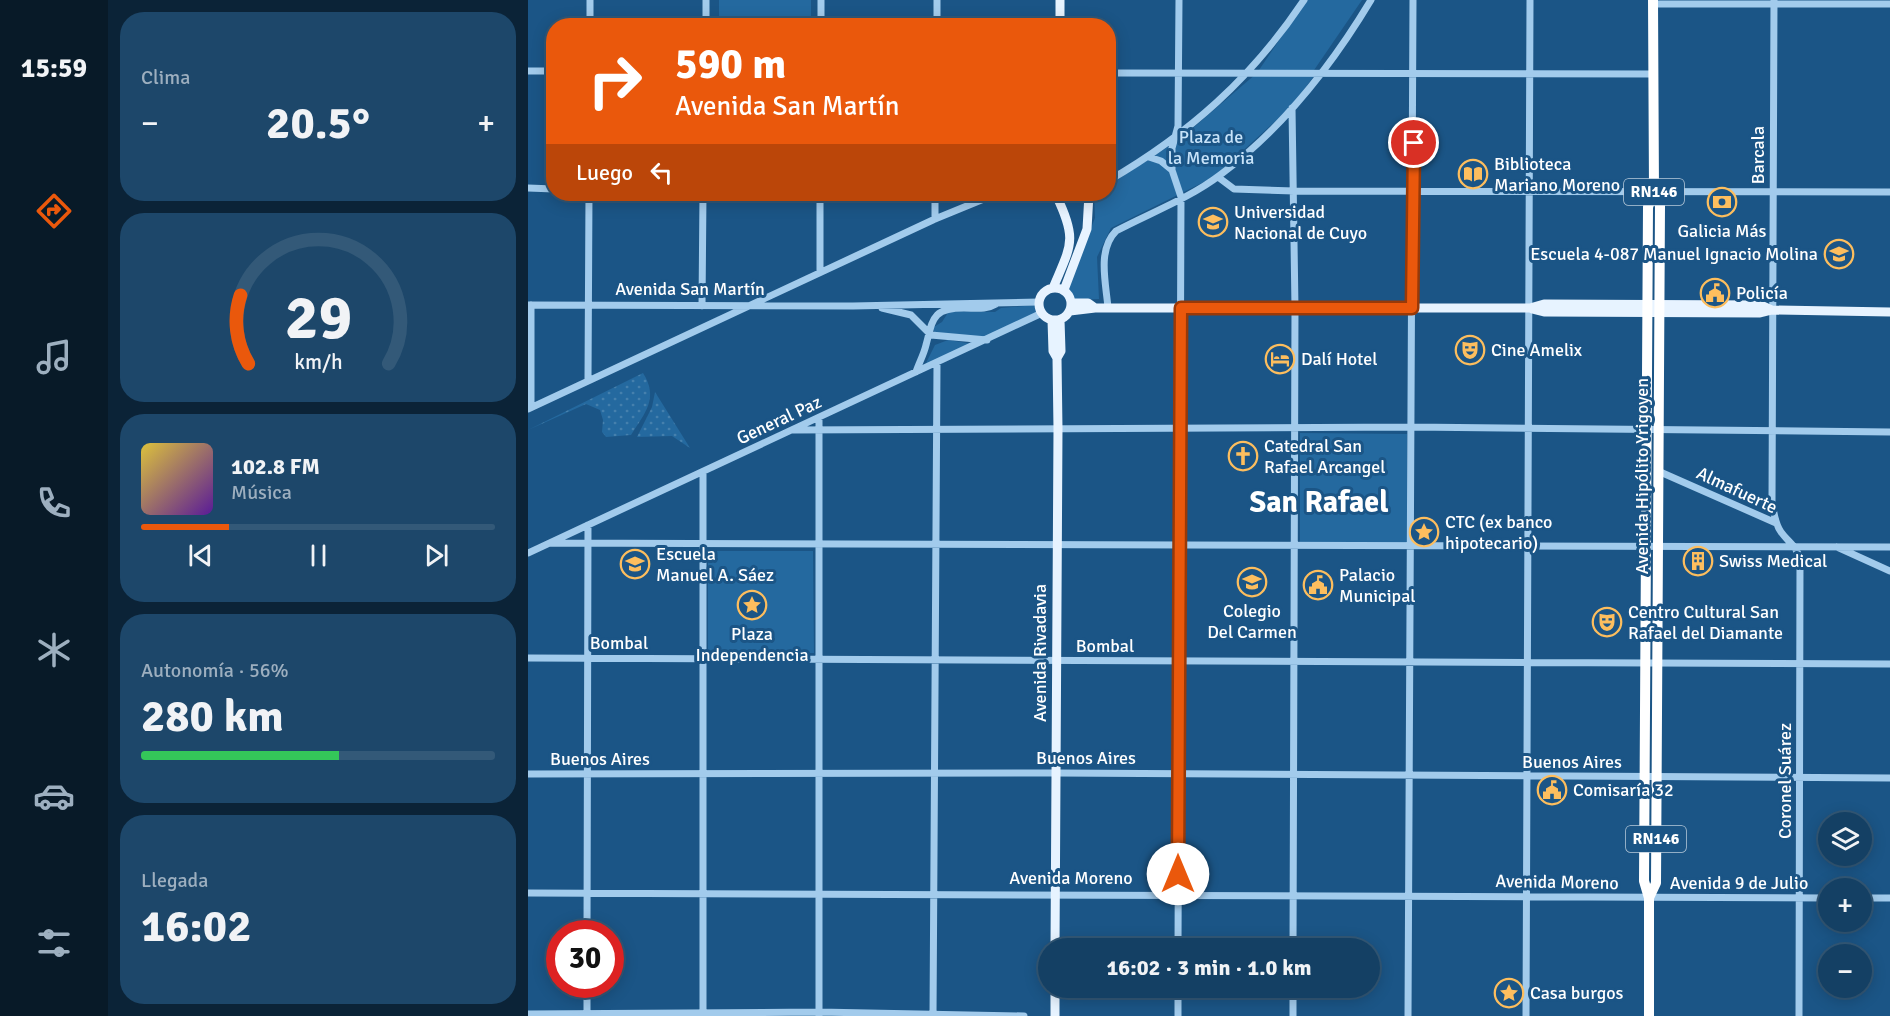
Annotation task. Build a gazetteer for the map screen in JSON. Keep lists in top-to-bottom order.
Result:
{
  "streets": {
    "highway": ["RN146", "Avenida Hipólito Yrigoyen"],
    "main road": ["Avenida Rivadavia"],
    "street": [
      "Barcala",
      "Avenida San Martín",
      "General Paz",
      "Almafuerte",
      "Bombal",
      "Buenos Aires",
      "Coronel Suárez",
      "Avenida Moreno",
      "Avenida 9 de Julio"
    ]
  },
  "crossings": [
    ["RN146", "Avenida Hipólito Yrigoyen"],
    ["Avenida San Martín", "General Paz"],
    ["Avenida San Martín", "Avenida Rivadavia"],
    ["General Paz", "Avenida Rivadavia"],
    ["Avenida Hipólito Yrigoyen", "Almafuerte"],
    ["Avenida Hipólito Yrigoyen", "Bombal"],
    ["Avenida Hipólito Yrigoyen", "Buenos Aires"],
    ["Avenida Hipólito Yrigoyen", "Avenida Moreno"],
    ["Avenida Hipólito Yrigoyen", "Avenida 9 de Julio"],
    ["Almafuerte", "Coronel Suárez"],
    ["Bombal", "Avenida Rivadavia"],
    ["Bombal", "Coronel Suárez"],
    ["Avenida Rivadavia", "Buenos Aires"],
    ["Avenida Rivadavia", "Avenida Moreno"],
    ["Buenos Aires", "Coronel Suárez"],
    ["Coronel Suárez", "Avenida 9 de Julio"],
    ["Avenida Moreno", "Avenida 9 de Julio"]
  ],
  "districts": ["San Rafael"],
  "parks": ["Plaza de la Memoria"],
  "places": {
    "library": ["Biblioteca Mariano Moreno"],
    "bank": ["Galicia Más"],
    "school or university": [
      "Universidad Nacional de Cuyo",
      "Escuela 4-087 Manuel Ignacio Molina",
      "Escuela Manuel A. Sáez",
      "Colegio Del Carmen"
    ],
    "public building": ["Policía", "Palacio Municipal", "Comisaría 32"],
    "theatre": ["Cine Amelix", "Centro Cultural San Rafael del Diamante"],
    "hotel": ["Dalí Hotel"],
    "church": ["Catedral San Rafael Arcangel"],
    "place": ["CTC (ex banco hipotecario)", "Plaza Independencia", "Casa burgos"],
    "building": ["Swiss Medical"]
  },
  "page": {
    "tabs": "15:59",
    "tile": [
      "Clima",
      ["Autonomía · 56%", "280 km"],
      ["Llegada", "16:02"]
    ],
    "turn": ["590 m", "Avenida San Martín"],
    "heat": ["−", "20.5°", "+"],
    "then": "Luego",
    "song": ["102.8 FM", "Música"],
    "map_buttons": ["+", "−"],
    "limit": "30",
    "trip": "16:02 · 3 min · 1.0 km",
    "gauge": ["29", "km/h"]
  }
}
